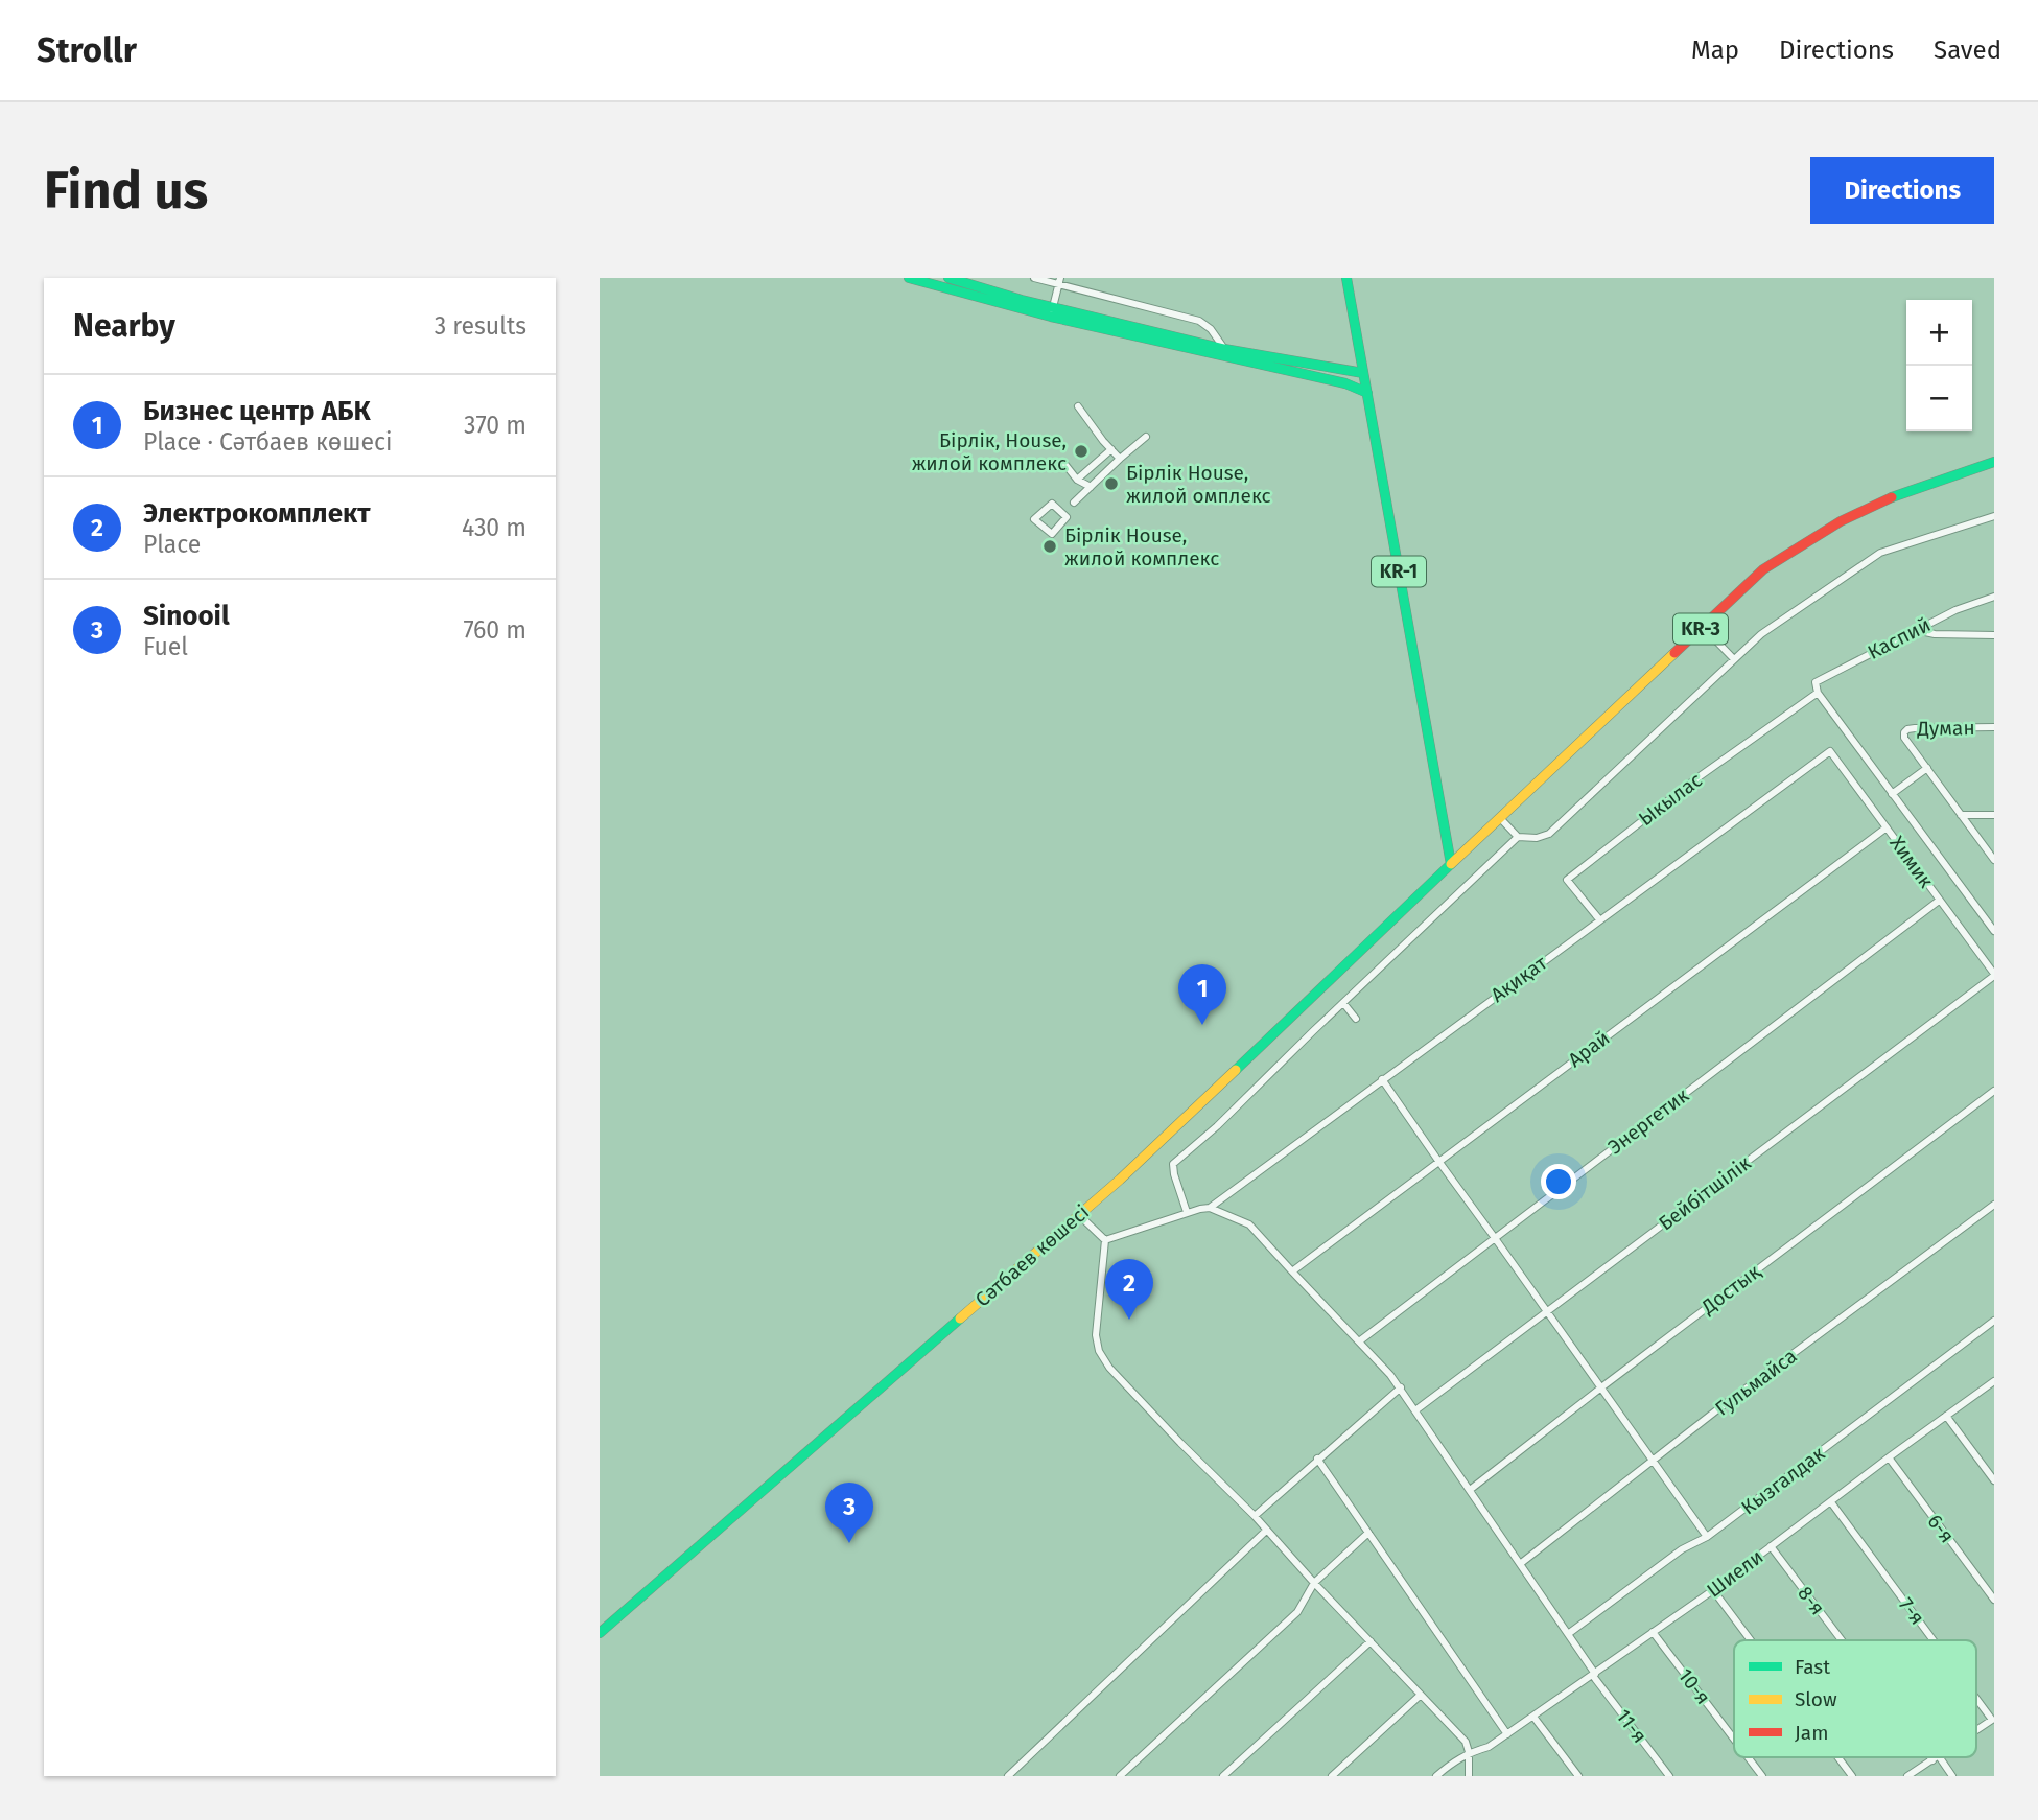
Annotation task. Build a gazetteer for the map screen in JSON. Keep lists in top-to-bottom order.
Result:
{
  "streets": {
    "main road": ["KR-1", "KR-3", "Сәтбаев көшесі"],
    "street": [
      "Каспий",
      "Думан",
      "Ыкылас",
      "Химик",
      "Ақиқат",
      "Арай",
      "Энергетик",
      "Бейбітшілік",
      "Достық",
      "Гульмайса",
      "Кызгалдак",
      "6-я",
      "Шиели",
      "8-я",
      "7-я",
      "10-я",
      "11-я"
    ]
  },
  "crossings": [
    ["KR-1", "KR-3"],
    ["KR-1", "Сәтбаев көшесі"],
    ["KR-3", "Сәтбаев көшесі"],
    ["Каспий", "Ыкылас"],
    ["Ыкылас", "Ақиқат"],
    ["Химик", "Ақиқат"],
    ["Химик", "Арай"],
    ["Химик", "Энергетик"],
    ["Химик", "Бейбітшілік"],
    ["Ақиқат", "11-я"],
    ["Арай", "11-я"],
    ["Энергетик", "11-я"],
    ["Бейбітшілік", "11-я"],
    ["Достық", "11-я"],
    ["Гульмайса", "11-я"],
    ["Кызгалдак", "11-я"],
    ["6-я", "Шиели"],
    ["Шиели", "8-я"],
    ["Шиели", "7-я"],
    ["Шиели", "10-я"],
    ["Шиели", "11-я"]
  ],
  "places": ["Бірлік, House, жилой комплекс", "Бірлік House, жилой омплекс", "Бірлік House, жилой комплекс"],
  "legend": ["Fast", "Slow", "Jam"],
  "page": {
    "header": "Strollr",
    "nav": ["Map", "Directions", "Saved"],
    "buttons": "Directions",
    "title": "Find us",
    "heading": ["Nearby", "3 results"],
    "map_buttons": ["+", "−"],
    "list": [
      {
        "mark": "1",
        "name": "Бизнес центр АБК",
        "note": "Place · Сәтбаев көшесі",
        "value": "370 m"
      },
      {
        "mark": "2",
        "name": "Электрокомплект",
        "note": "Place",
        "value": "430 m"
      },
      {
        "mark": "3",
        "name": "Sinooil",
        "note": "Fuel",
        "value": "760 m"
      }
    ],
    "pins": ["1", "2", "3"]
  }
}
